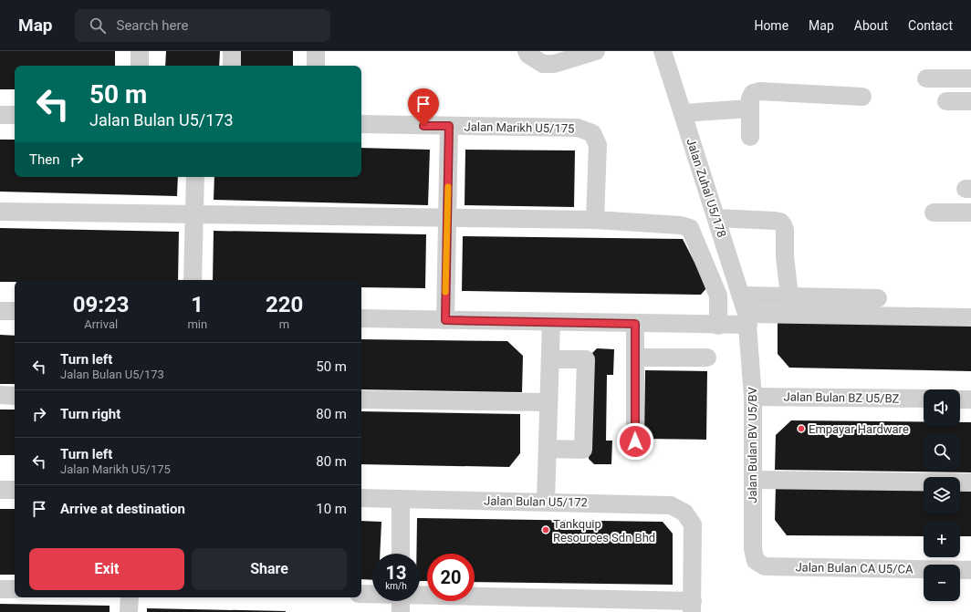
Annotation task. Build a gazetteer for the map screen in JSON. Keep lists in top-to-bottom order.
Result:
{
  "streets": {
    "street": [
      "Jalan Marikh U5/175",
      "Jalan Zuhal U5/178",
      "Jalan Bulan BZ U5/BZ",
      "Jalan Bulan BV U5/BV",
      "Jalan Bulan U5/172",
      "Jalan Bulan CA U5/CA"
    ]
  },
  "crossings": [
    ["Jalan Zuhal U5/178", "Jalan Bulan BV U5/BV"],
    ["Jalan Bulan BZ U5/BZ", "Jalan Bulan BV U5/BV"],
    ["Jalan Bulan BV U5/BV", "Jalan Bulan CA U5/CA"]
  ],
  "places": ["Empayar Hardware", "Tankquip Resources Sdn Bhd"],
  "page": {
    "header": "Map",
    "search": "Search here",
    "nav": [
      "Home",
      "Map",
      "About",
      "Contact"
    ],
    "turn": ["50 m", "Jalan Bulan U5/173"],
    "then": "Then",
    "eta": [
      "09:23",
      "Arrival",
      "1",
      "min",
      "220",
      "m"
    ],
    "list": [
      {
        "name": "Turn left",
        "note": "Jalan Bulan U5/173",
        "value": "50 m"
      },
      {
        "name": "Turn right",
        "value": "80 m"
      },
      {
        "name": "Turn left",
        "note": "Jalan Marikh U5/175",
        "value": "80 m"
      },
      {
        "name": "Arrive at destination",
        "value": "10 m"
      }
    ],
    "map_buttons": ["+", "−"],
    "buttons": ["Exit", "Share"],
    "speed": "13 km/h",
    "limit": "20"
  }
}
